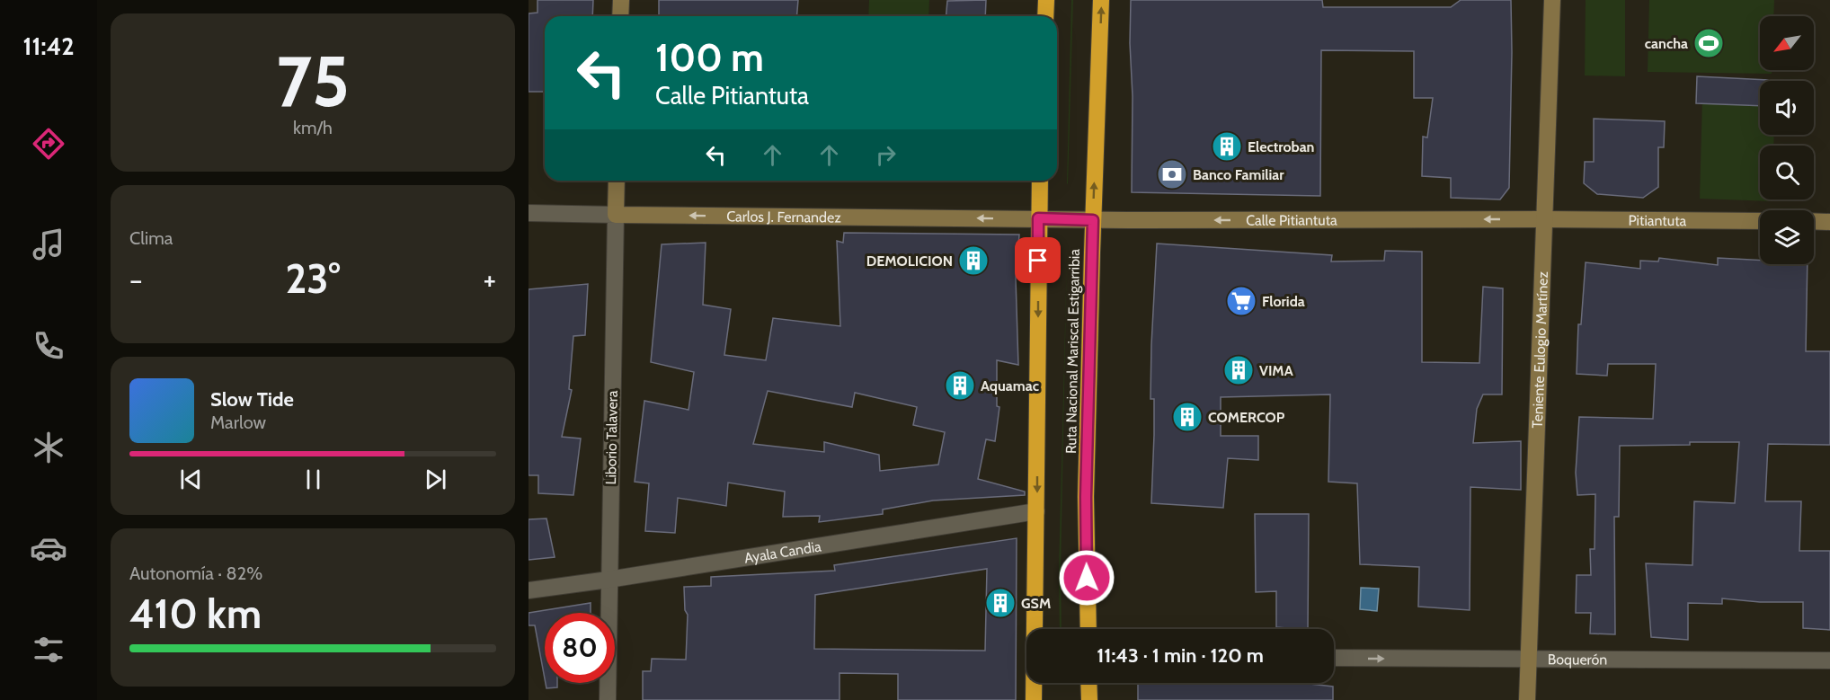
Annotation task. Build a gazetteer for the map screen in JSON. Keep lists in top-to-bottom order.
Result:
{
  "streets": {
    "highway": ["Ruta Nacional Mariscal Estigarribia"],
    "street": [
      "Carlos J. Fernandez",
      "Calle Pitiantuta",
      "Pitiantuta",
      "Teniente Eulogio Martínez",
      "Liborio Talavera",
      "Ayala Candia",
      "Boquerón"
    ]
  },
  "crossings": [
    ["Carlos J. Fernandez", "Calle Pitiantuta"],
    ["Carlos J. Fernandez", "Liborio Talavera"],
    ["Calle Pitiantuta", "Pitiantuta"],
    ["Calle Pitiantuta", "Teniente Eulogio Martínez"],
    ["Calle Pitiantuta", "Ruta Nacional Mariscal Estigarribia"],
    ["Pitiantuta", "Teniente Eulogio Martínez"],
    ["Teniente Eulogio Martínez", "Boquerón"],
    ["Liborio Talavera", "Ayala Candia"]
  ],
  "one_way": [
    "Carlos J. Fernandez",
    "Calle Pitiantuta",
    "Ruta Nacional Mariscal Estigarribia",
    "Boquerón"
  ],
  "places": {
    "sports": ["cancha"],
    "building": [
      "Electroban",
      "DEMOLICION",
      "VIMA",
      "Aquamac",
      "COMERCOP",
      "GSM"
    ],
    "bank": ["Banco Familiar"],
    "supermarket": ["Florida"]
  },
  "north": "bottom left",
  "page": {
    "tabs": "11:42",
    "tile": [
      ["75", "km/h"],
      "Clima",
      ["Autonomía · 82%", "410 km"]
    ],
    "turn": ["100 m", "Calle Pitiantuta"],
    "heat": ["−", "23°", "+"],
    "song": ["Slow Tide", "Marlow"],
    "limit": "80",
    "trip": "11:43 · 1 min · 120 m"
  }
}
